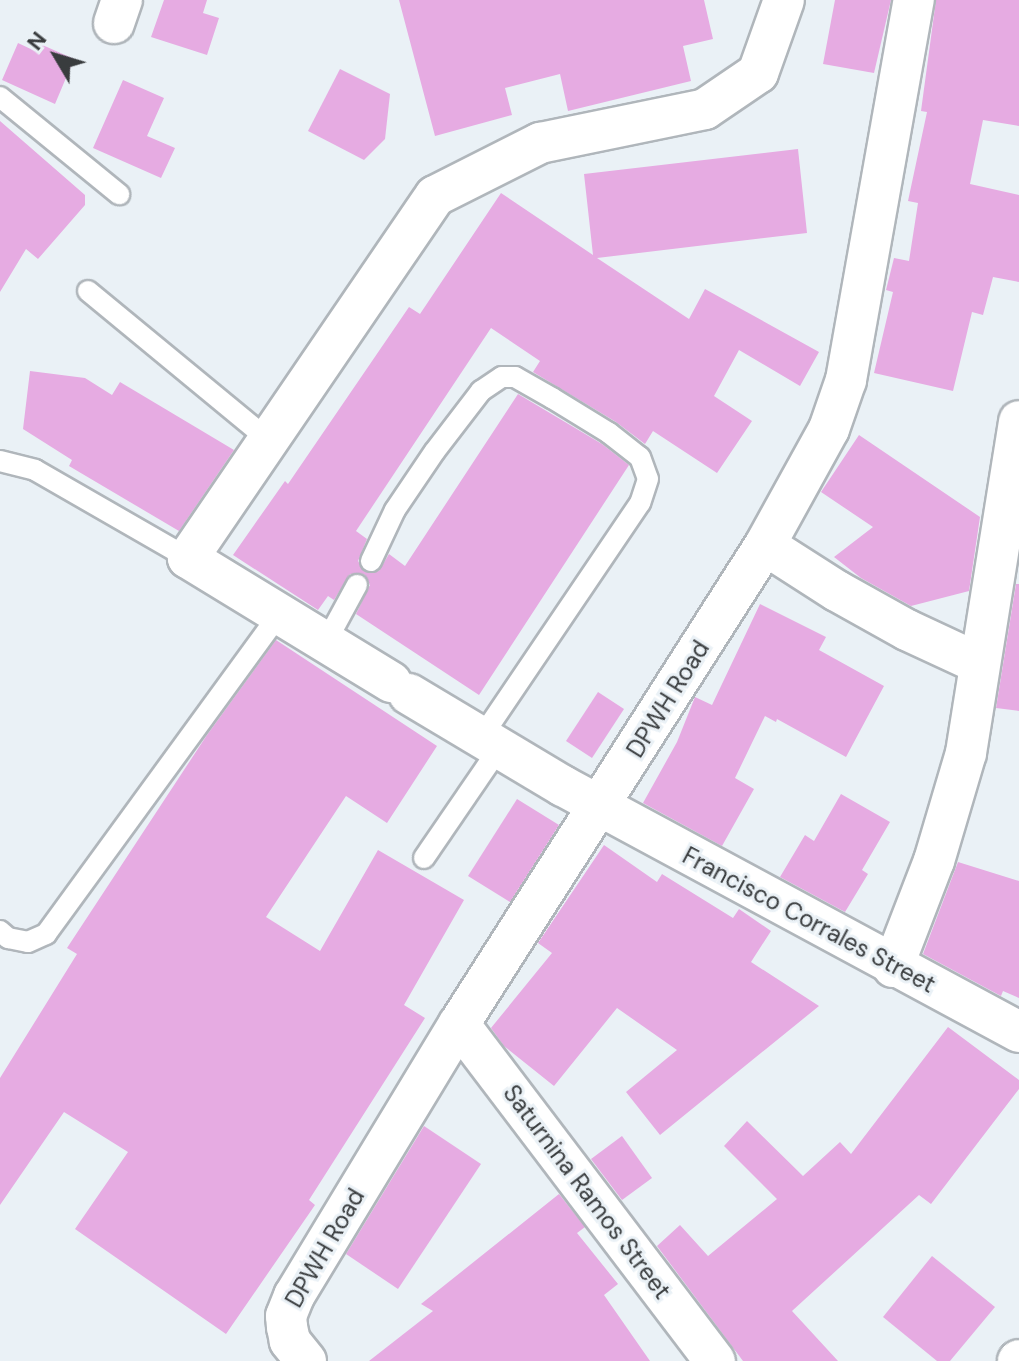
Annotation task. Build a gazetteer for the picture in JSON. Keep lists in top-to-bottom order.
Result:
{
  "streets": {
    "street": ["DPWH Road", "Francisco Corrales Street", "Saturnina Ramos Street"]
  },
  "crossings": [
    ["DPWH Road", "Francisco Corrales Street"],
    ["DPWH Road", "Saturnina Ramos Street"]
  ],
  "north": "top left"
}
